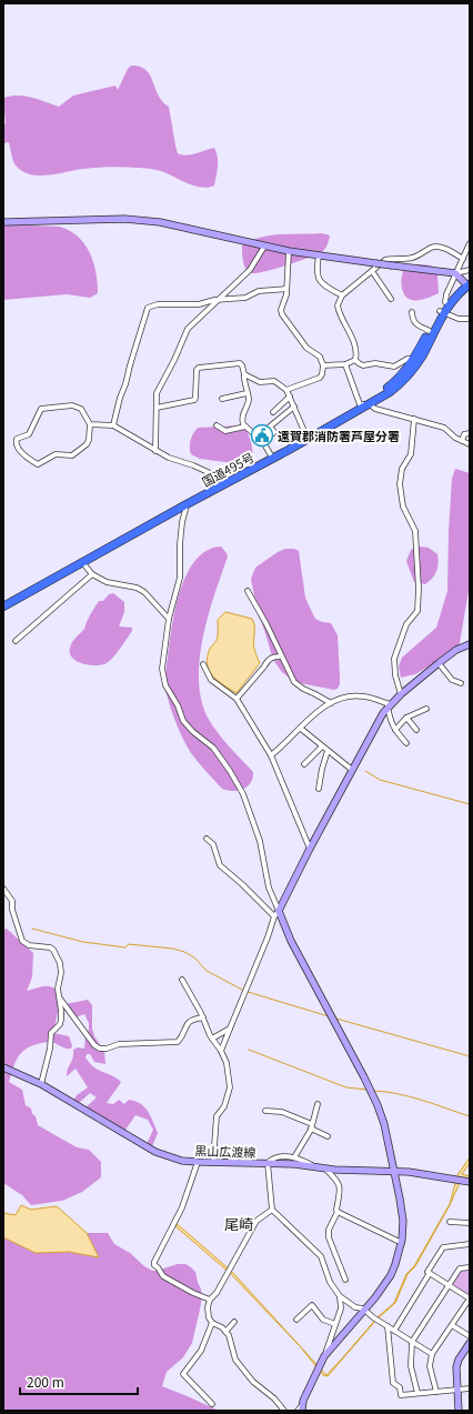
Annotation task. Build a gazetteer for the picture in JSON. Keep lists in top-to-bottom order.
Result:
{
  "streets": {
    "highway": ["国道495号"],
    "street": ["黒山広渡線"]
  },
  "districts": ["尾崎"],
  "places": {
    "public building": ["遠賀郡消防署芦屋分署"]
  },
  "scale_bar": "200 m"
}
